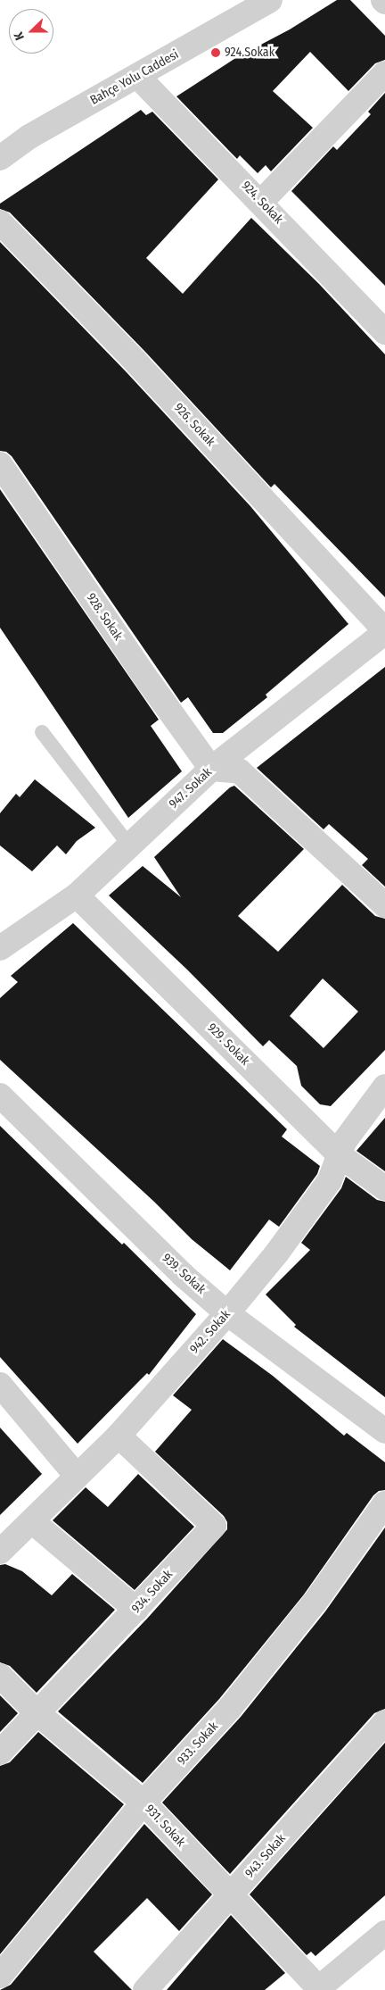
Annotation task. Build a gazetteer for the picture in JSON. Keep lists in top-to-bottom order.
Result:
{
  "streets": {
    "street": [
      "Bahçe Yolu Caddesi",
      "924. Sokak",
      "926. Sokak",
      "928. Sokak",
      "947. Sokak",
      "929. Sokak",
      "939. Sokak",
      "942. Sokak",
      "934. Sokak",
      "933. Sokak",
      "931. Sokak",
      "943. Sokak"
    ]
  },
  "crossings": [
    ["Bahçe Yolu Caddesi", "924. Sokak"],
    ["926. Sokak", "947. Sokak"],
    ["928. Sokak", "947. Sokak"],
    ["947. Sokak", "929. Sokak"],
    ["929. Sokak", "942. Sokak"],
    ["939. Sokak", "942. Sokak"],
    ["942. Sokak", "934. Sokak"],
    ["934. Sokak", "931. Sokak"],
    ["933. Sokak", "931. Sokak"],
    ["931. Sokak", "943. Sokak"]
  ],
  "places": ["924.Sokak"],
  "north": "left"
}
